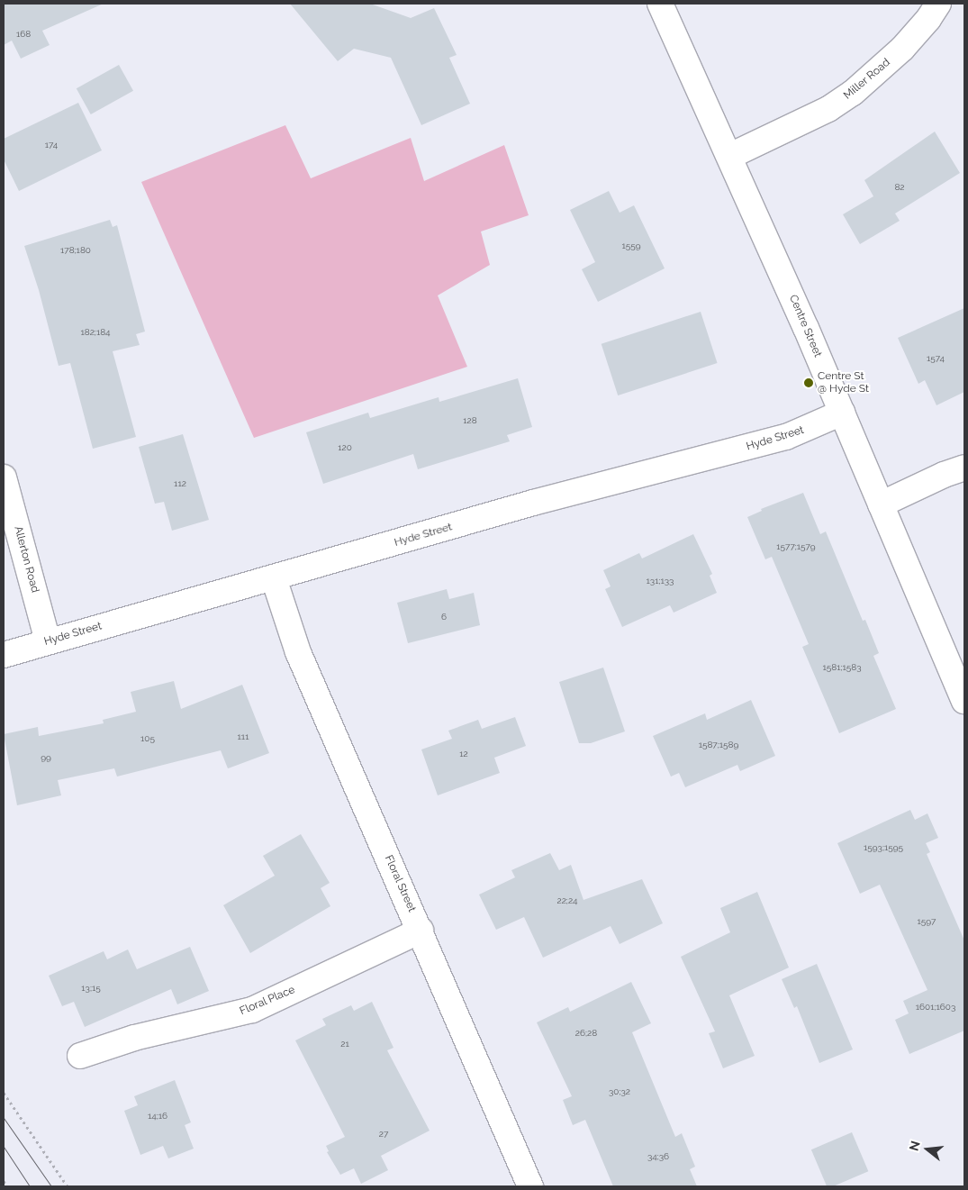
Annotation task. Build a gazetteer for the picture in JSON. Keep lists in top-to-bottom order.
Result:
{
  "streets": {
    "street": [
      "Miller Road",
      "Centre Street",
      "Hyde Street",
      "Allerton Road",
      "Floral Street",
      "Floral Place"
    ]
  },
  "crossings": [
    ["Miller Road", "Centre Street"],
    ["Centre Street", "Hyde Street"],
    ["Hyde Street", "Allerton Road"],
    ["Hyde Street", "Floral Street"],
    ["Floral Street", "Floral Place"]
  ],
  "places": ["Centre St @ Hyde St"],
  "house_numbers": [
    "168",
    "174",
    "82",
    "1559",
    "178;180",
    "182;184",
    "1574",
    "128",
    "120",
    "112",
    "1577;1579",
    "131;133",
    "6",
    "1581;1583",
    "111",
    "105",
    "1587;1589",
    "12",
    "99",
    "1593;1595",
    "22;24",
    "1597",
    "13;15",
    "1601;1603",
    "26;28",
    "21",
    "30;32",
    "14;16",
    "27",
    "34;36"
  ],
  "north": "left"
}
